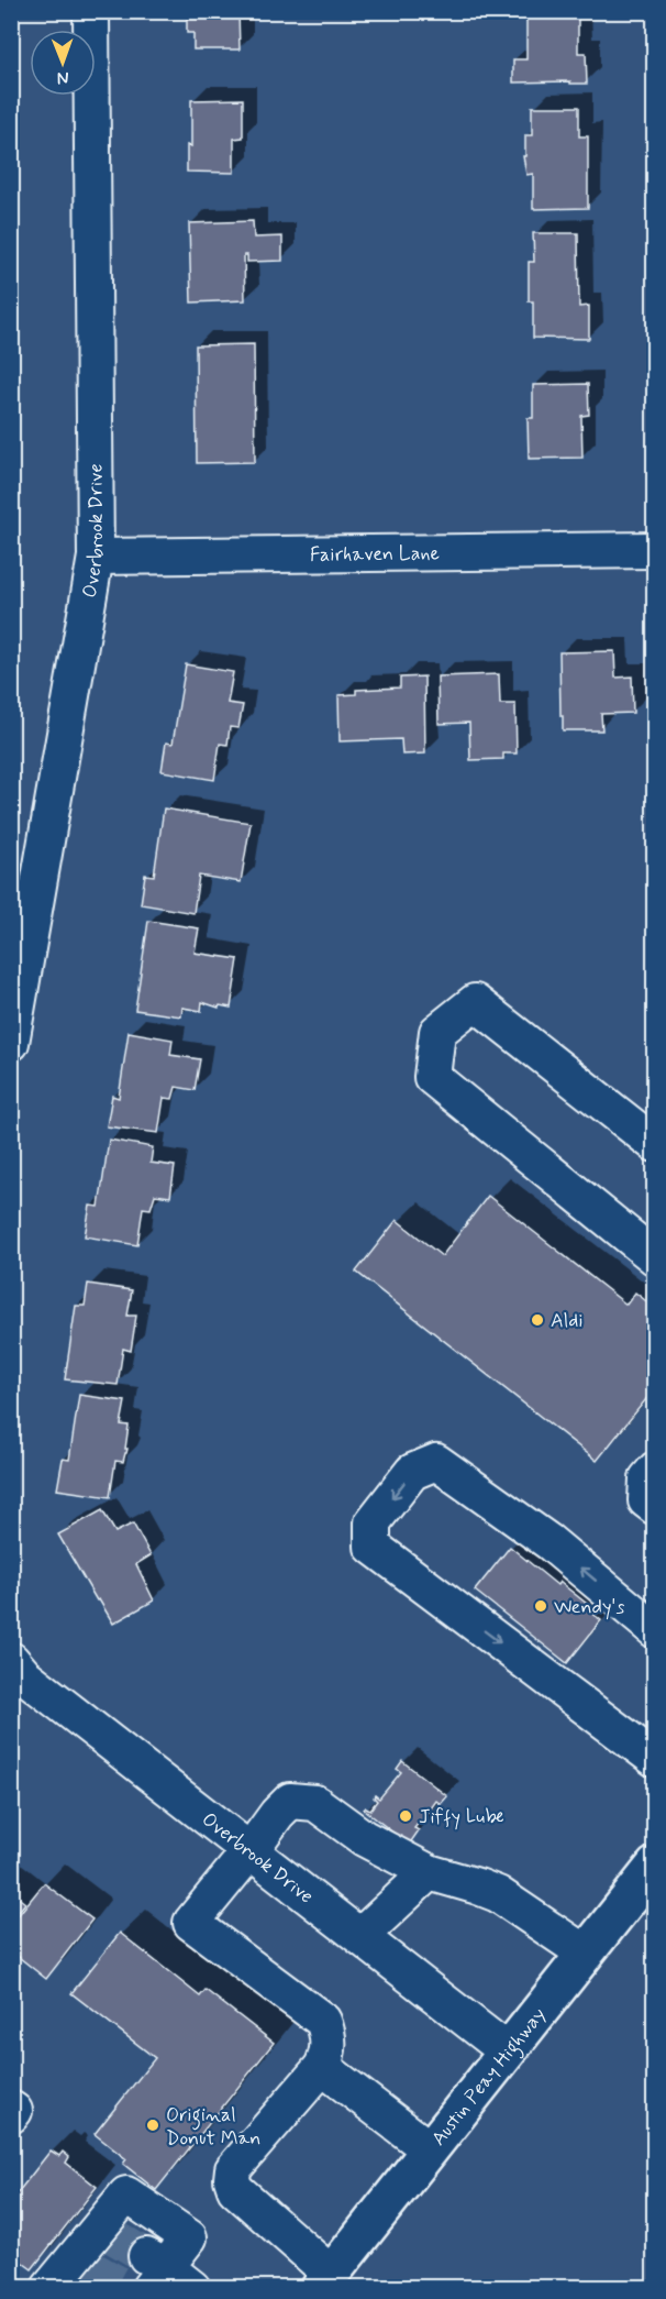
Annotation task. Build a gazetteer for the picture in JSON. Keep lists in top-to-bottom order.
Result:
{
  "streets": {
    "main road": ["Austin Peay Highway"],
    "street": ["Overbrook Drive", "Fairhaven Lane"]
  },
  "crossings": [
    ["Overbrook Drive", "Fairhaven Lane"],
    ["Overbrook Drive", "Austin Peay Highway"]
  ],
  "places": [
    "Aldi",
    "Wendy's",
    "Jiffy Lube",
    "Original Donut Man"
  ],
  "north": "bottom"
}
